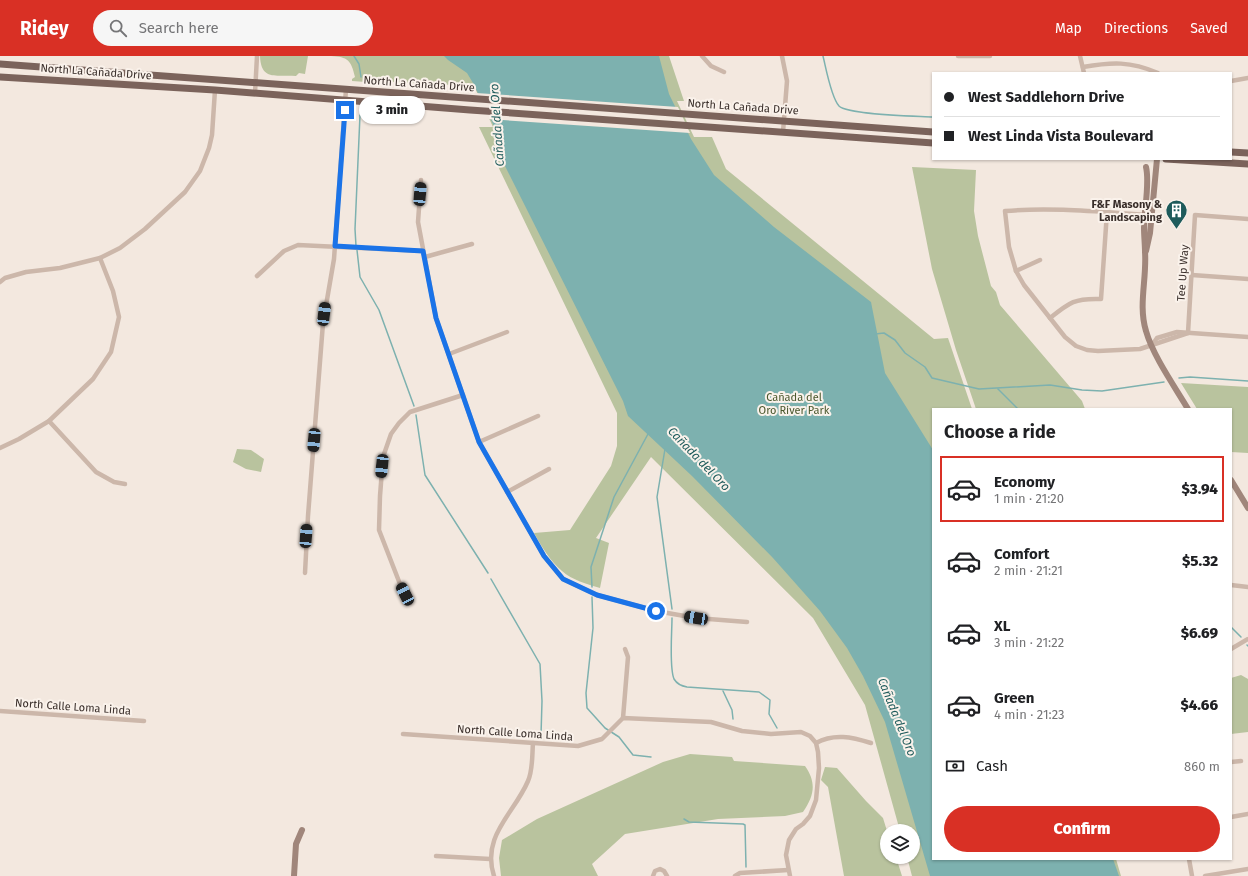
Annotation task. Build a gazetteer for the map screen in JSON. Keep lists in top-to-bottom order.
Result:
{
  "streets": {
    "main road": ["North La Cañada Drive"],
    "street": ["Tee Up Way", "North Calle Loma Linda"]
  },
  "water": ["Cañada del Oro"],
  "parks": ["Cañada del Oro River Park"],
  "places": {
    "building": ["F&F Masony & Landscaping"]
  },
  "page": {
    "header": "Ridey",
    "search": "Search here",
    "nav": ["Map", "Directions", "Saved"],
    "banner": ["West Saddlehorn Drive", "West Linda Vista Boulevard"],
    "bubble": "3 min",
    "heading": "Choose a ride",
    "list": [
      {
        "name": "Economy",
        "note": "1 min · 21:20",
        "value": "$3.94"
      },
      {
        "name": "Comfort",
        "note": "2 min · 21:21",
        "value": "$5.32"
      },
      {
        "name": "XL",
        "note": "3 min · 21:22",
        "value": "$6.69"
      },
      {
        "name": "Green",
        "note": "4 min · 21:23",
        "value": "$4.66"
      }
    ],
    "pay": ["Cash", "860 m"],
    "buttons": "Confirm"
  }
}
